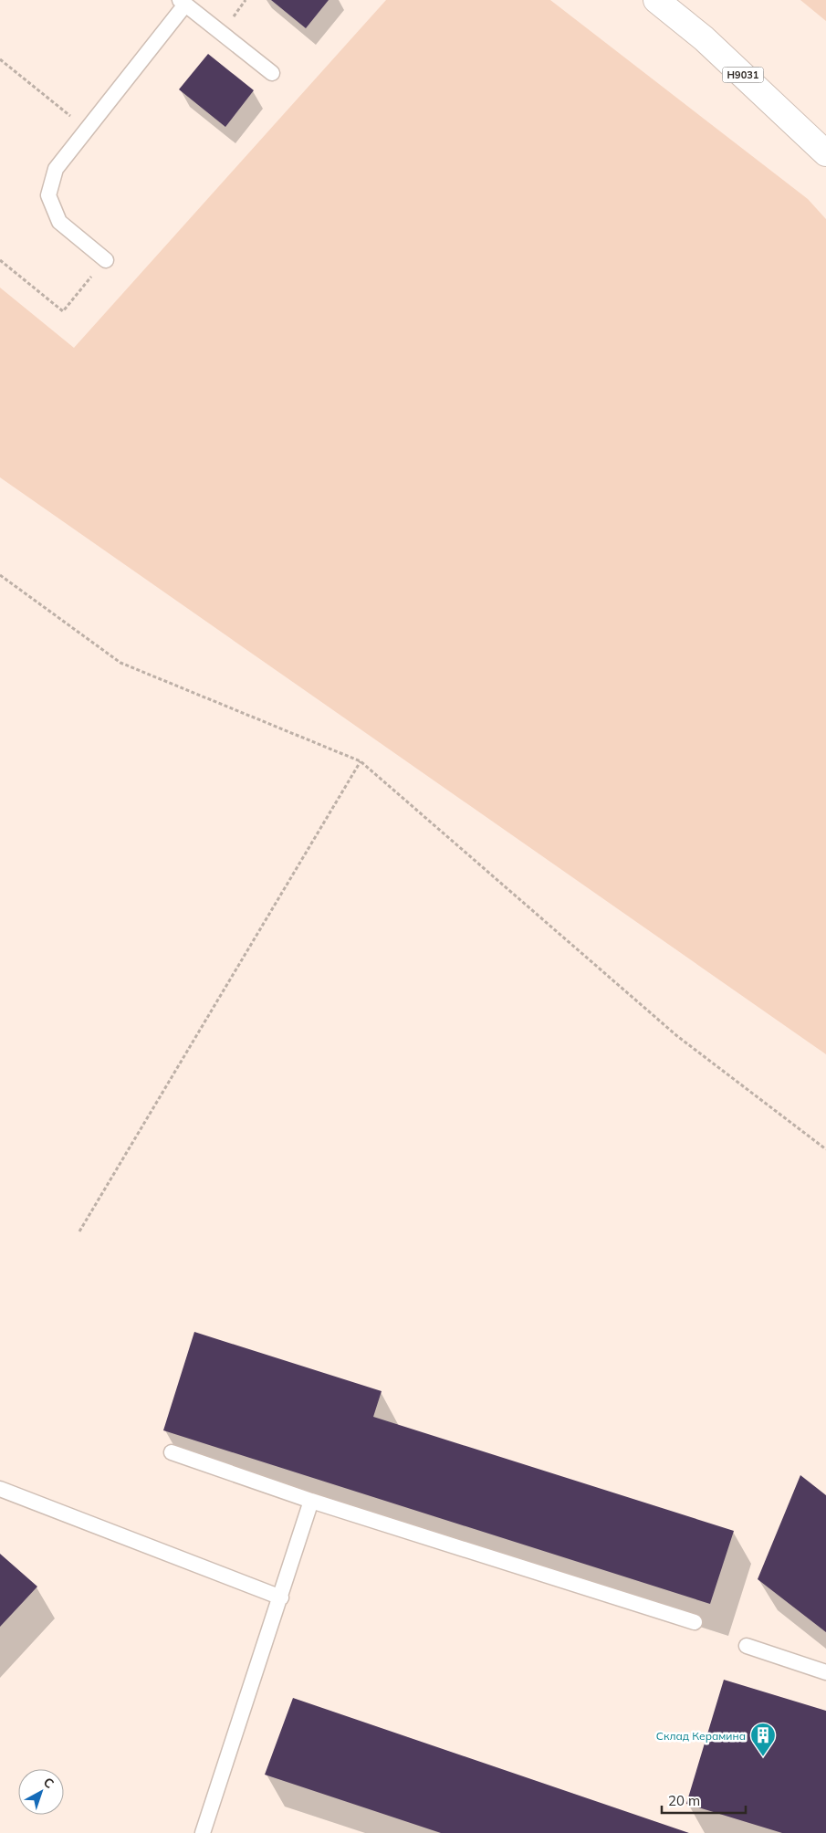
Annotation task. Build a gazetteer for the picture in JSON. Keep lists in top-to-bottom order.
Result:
{
  "streets": {
    "main road": ["Н9031"]
  },
  "places": {
    "building": ["Склад Керамина"]
  },
  "scale_bar": "20 m",
  "north": "top right"
}
